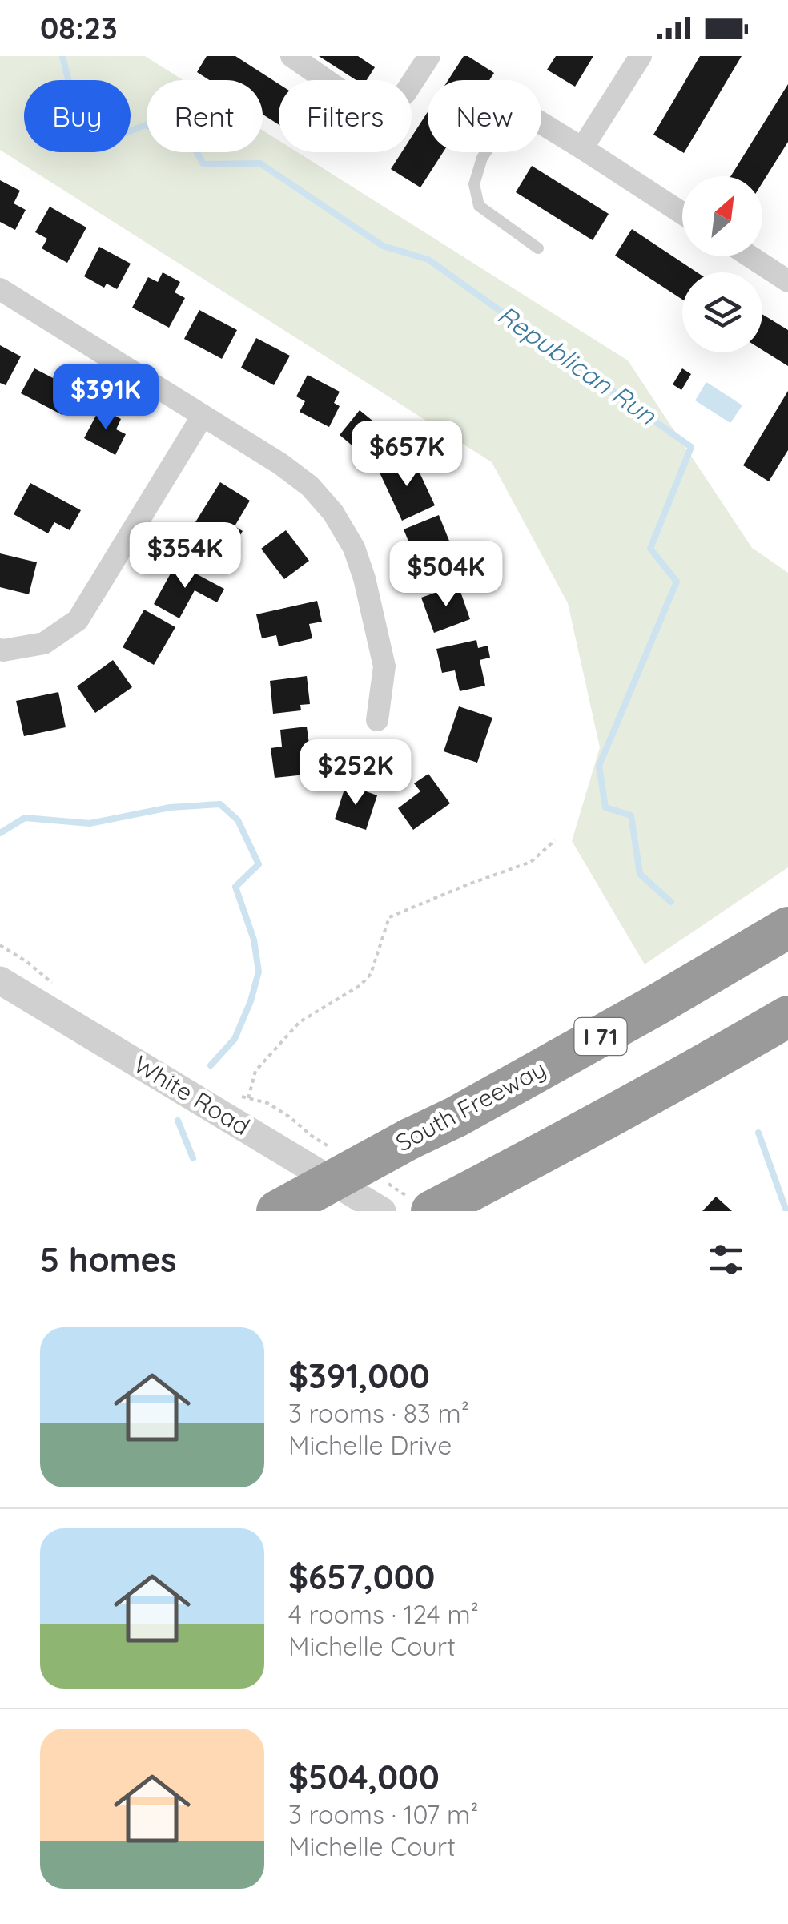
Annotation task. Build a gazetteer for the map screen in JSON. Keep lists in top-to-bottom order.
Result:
{
  "streets": {
    "highway": ["I 71", "South Freeway"],
    "street": ["White Road"]
  },
  "water": ["Republican Run"],
  "north": "top right",
  "page": {
    "status": "08:23",
    "chip": [
      "Buy",
      "Rent",
      "Filters",
      "New"
    ],
    "price": [
      "$391K",
      "$657K",
      "$354K",
      "$504K",
      "$252K"
    ],
    "heading": "5 homes",
    "list": [
      {
        "name": "$391,000",
        "note": "3 rooms · 83 m² · Michelle Drive"
      },
      {
        "name": "$657,000",
        "note": "4 rooms · 124 m² · Michelle Court"
      },
      {
        "name": "$504,000",
        "note": "3 rooms · 107 m² · Michelle Court"
      }
    ]
  }
}
